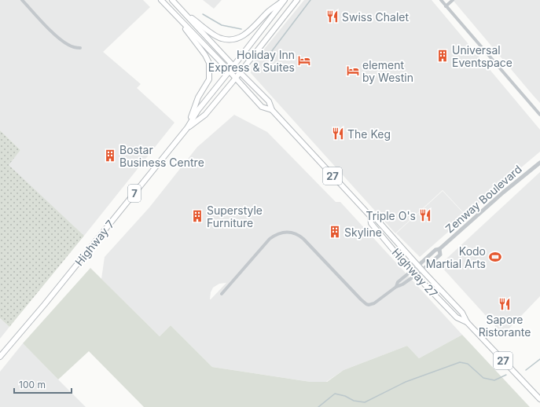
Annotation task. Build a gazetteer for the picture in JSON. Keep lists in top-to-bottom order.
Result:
{
  "streets": {
    "main road": [
      "27",
      "7",
      "Highway 7",
      "Highway 27"
    ],
    "street": ["Zenway Boulevard"]
  },
  "crossings": [
    ["Zenway Boulevard", "Highway 27"],
    ["Highway 7", "Highway 27"]
  ],
  "places": {
    "restaurant": [
      "Swiss Chalet",
      "The Keg",
      "Triple O's",
      "Sapore Ristorante"
    ],
    "building": [
      "Universal Eventspace",
      "Bostar Business Centre",
      "Superstyle Furniture",
      "Skyline"
    ],
    "hotel": ["Holiday Inn Express & Suites", "element by Westin"],
    "sports": ["Kodo Martial Arts"]
  },
  "scale_bar": "100 m"
}
